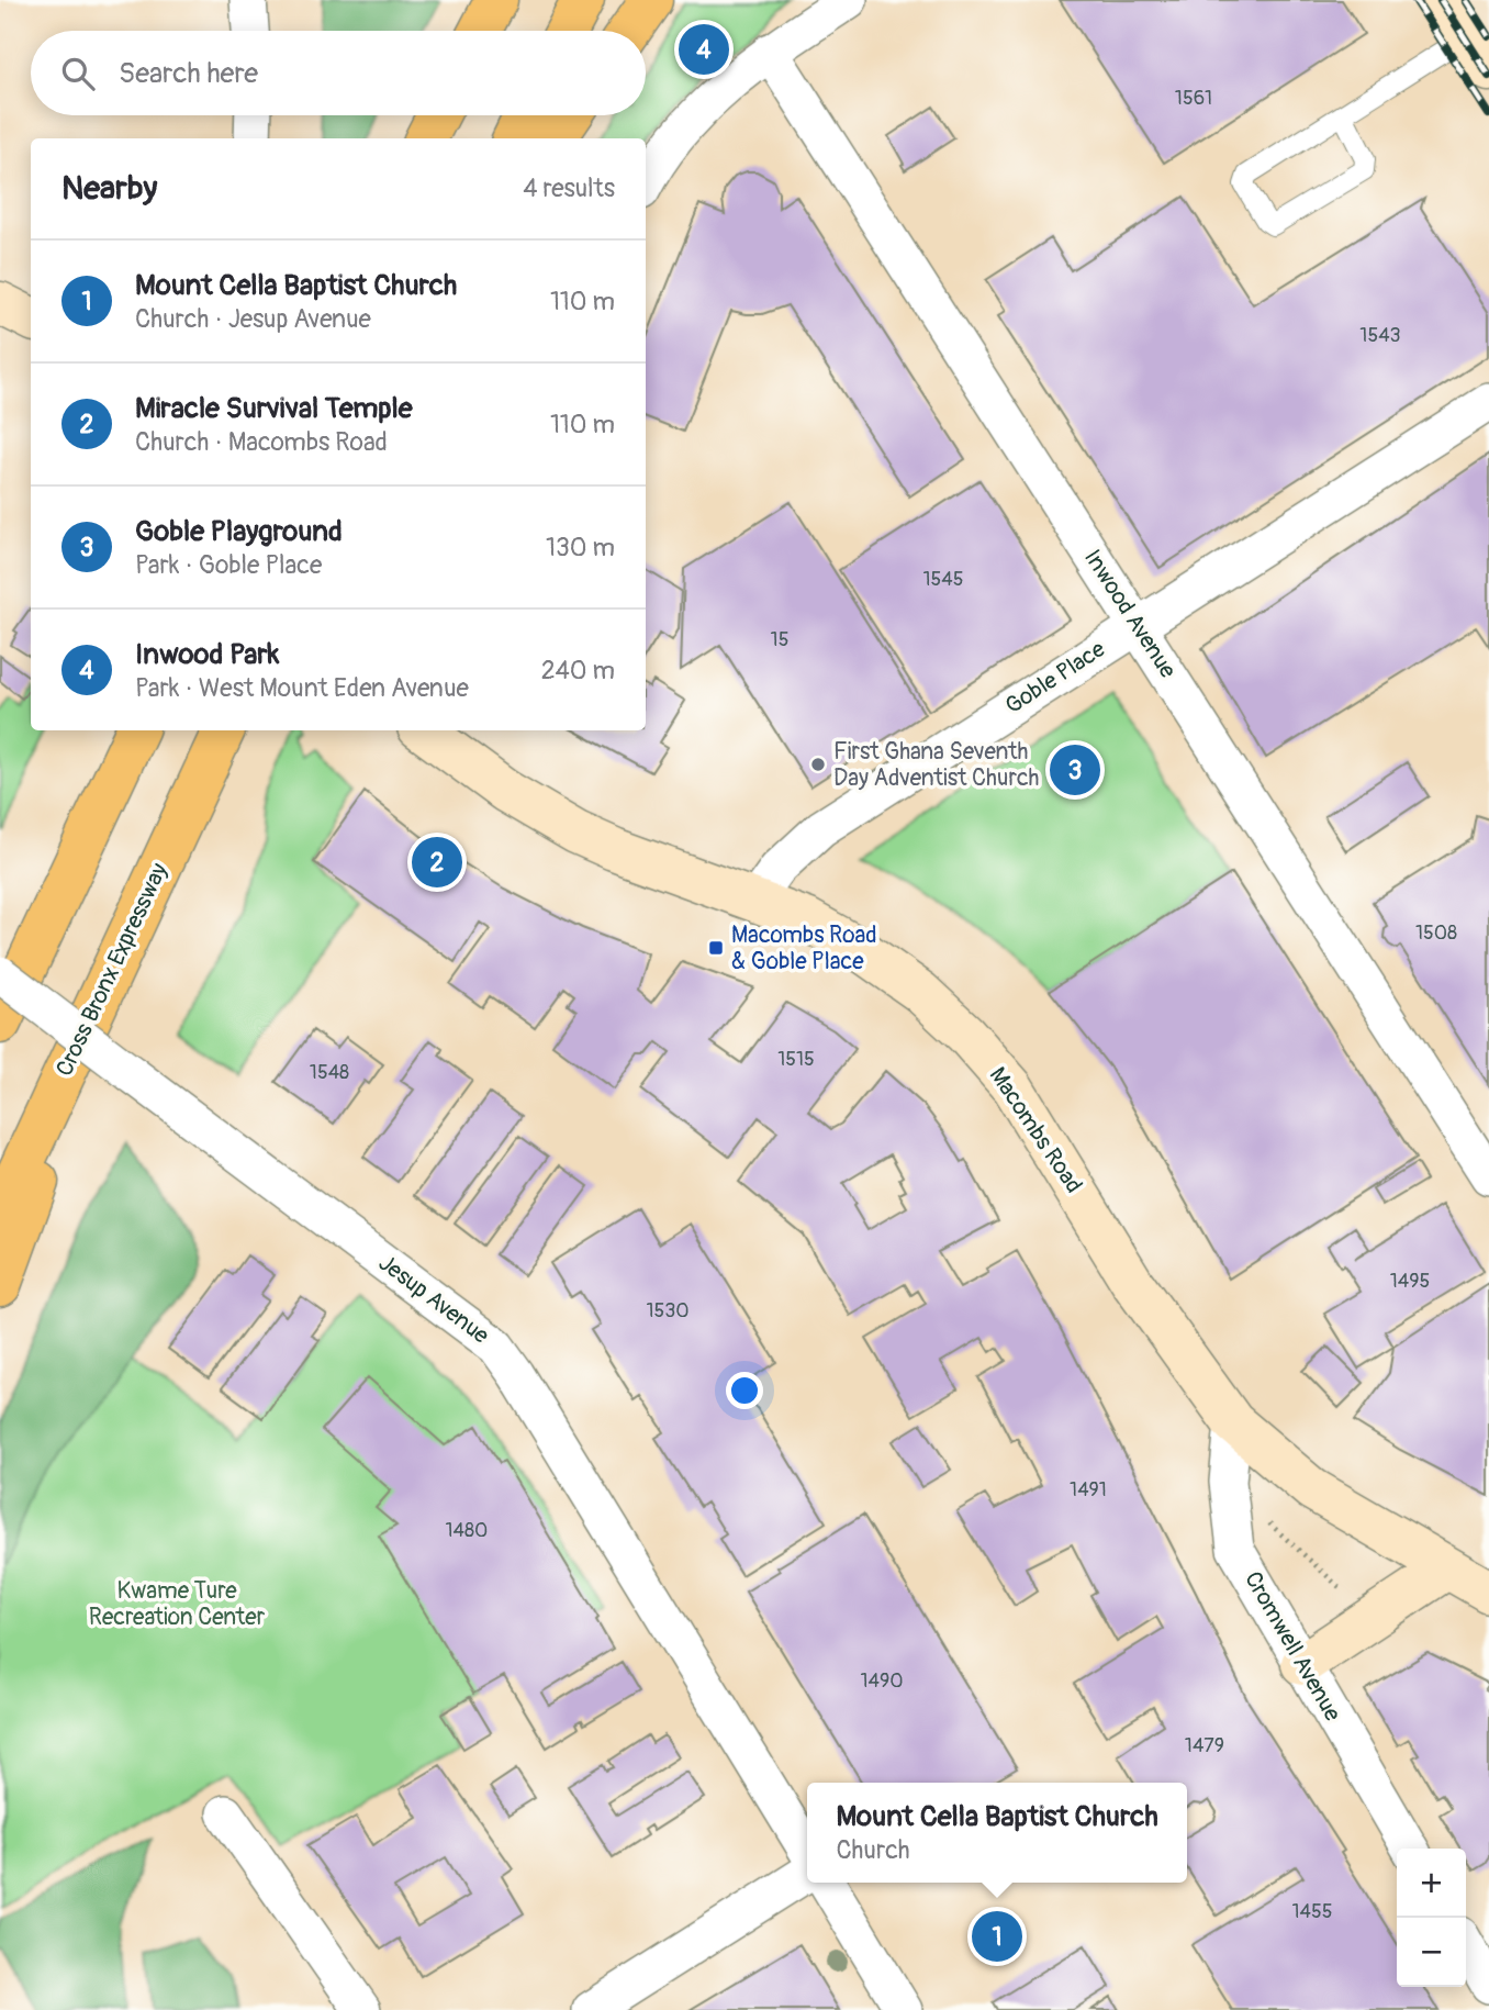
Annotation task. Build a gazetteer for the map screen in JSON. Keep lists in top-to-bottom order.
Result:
{
  "streets": {
    "highway": ["Cross Bronx Expressway"],
    "street": [
      "Inwood Avenue",
      "Goble Place",
      "Macombs Road",
      "Jesup Avenue",
      "Cromwell Avenue"
    ]
  },
  "crossings": [
    ["Inwood Avenue", "Goble Place"],
    ["Goble Place", "Macombs Road"],
    ["Macombs Road", "Cromwell Avenue"]
  ],
  "parks": ["Kwame Ture Recreation Center"],
  "places": {
    "other": ["First Ghana Seventh Day Adventist Church"],
    "transit": ["Macombs Road & Goble Place"]
  },
  "house_numbers": [
    "1561",
    "1543",
    "1545",
    "15",
    "1508",
    "1515",
    "1548",
    "1495",
    "1530",
    "1491",
    "1480",
    "1490",
    "1479",
    "1455"
  ],
  "page": {
    "pins": [
      "4",
      "3",
      "2",
      "1"
    ],
    "search": "Search here",
    "heading": ["Nearby", "4 results"],
    "list": [
      {
        "mark": "1",
        "name": "Mount Cella Baptist Church",
        "note": "Church · Jesup Avenue",
        "value": "110 m"
      },
      {
        "mark": "2",
        "name": "Miracle Survival Temple",
        "note": "Church · Macombs Road",
        "value": "110 m"
      },
      {
        "mark": "3",
        "name": "Goble Playground",
        "note": "Park · Goble Place",
        "value": "130 m"
      },
      {
        "mark": "4",
        "name": "Inwood Park",
        "note": "Park · West Mount Eden Avenue",
        "value": "240 m"
      }
    ],
    "popup": ["Mount Cella Baptist Church", "Church"],
    "map_buttons": ["+", "−"]
  }
}
